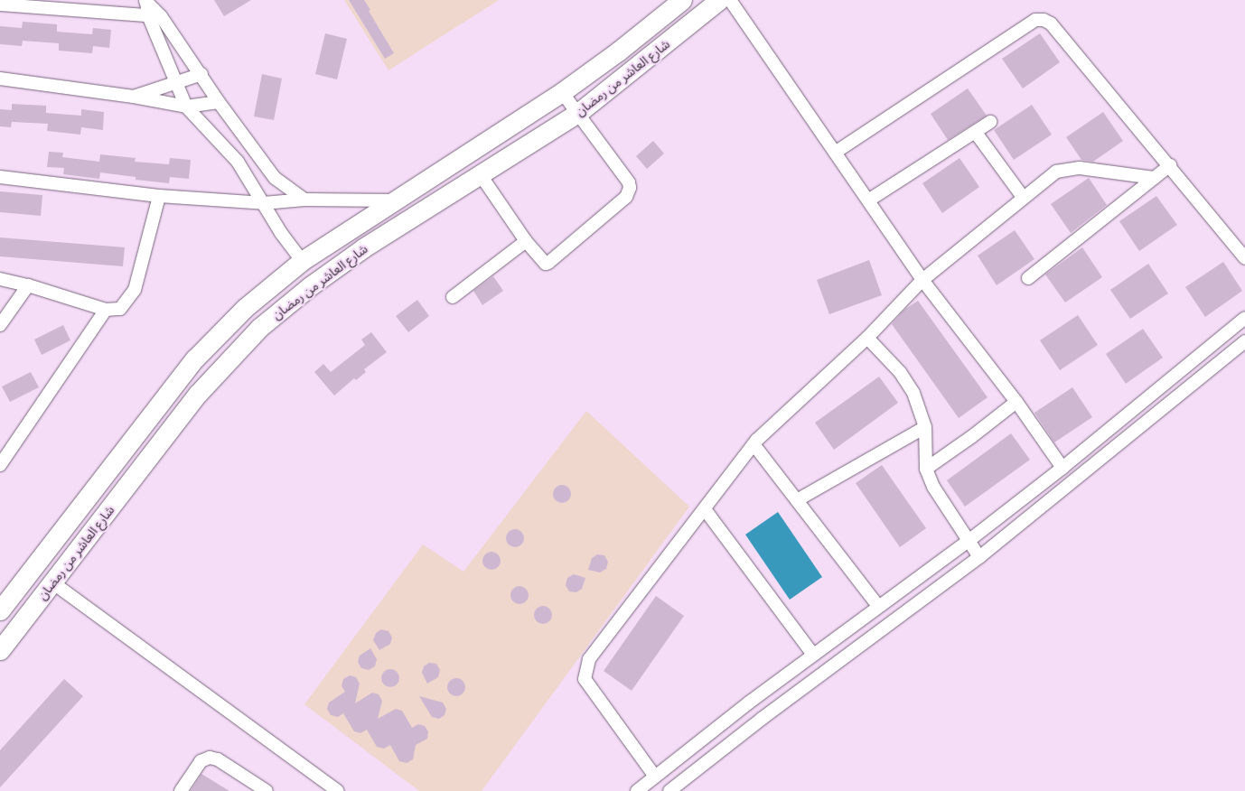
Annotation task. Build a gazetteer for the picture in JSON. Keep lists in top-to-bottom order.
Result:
{
  "streets": {
    "main road": ["شارع العاشر من رمضان"]
  }
}
